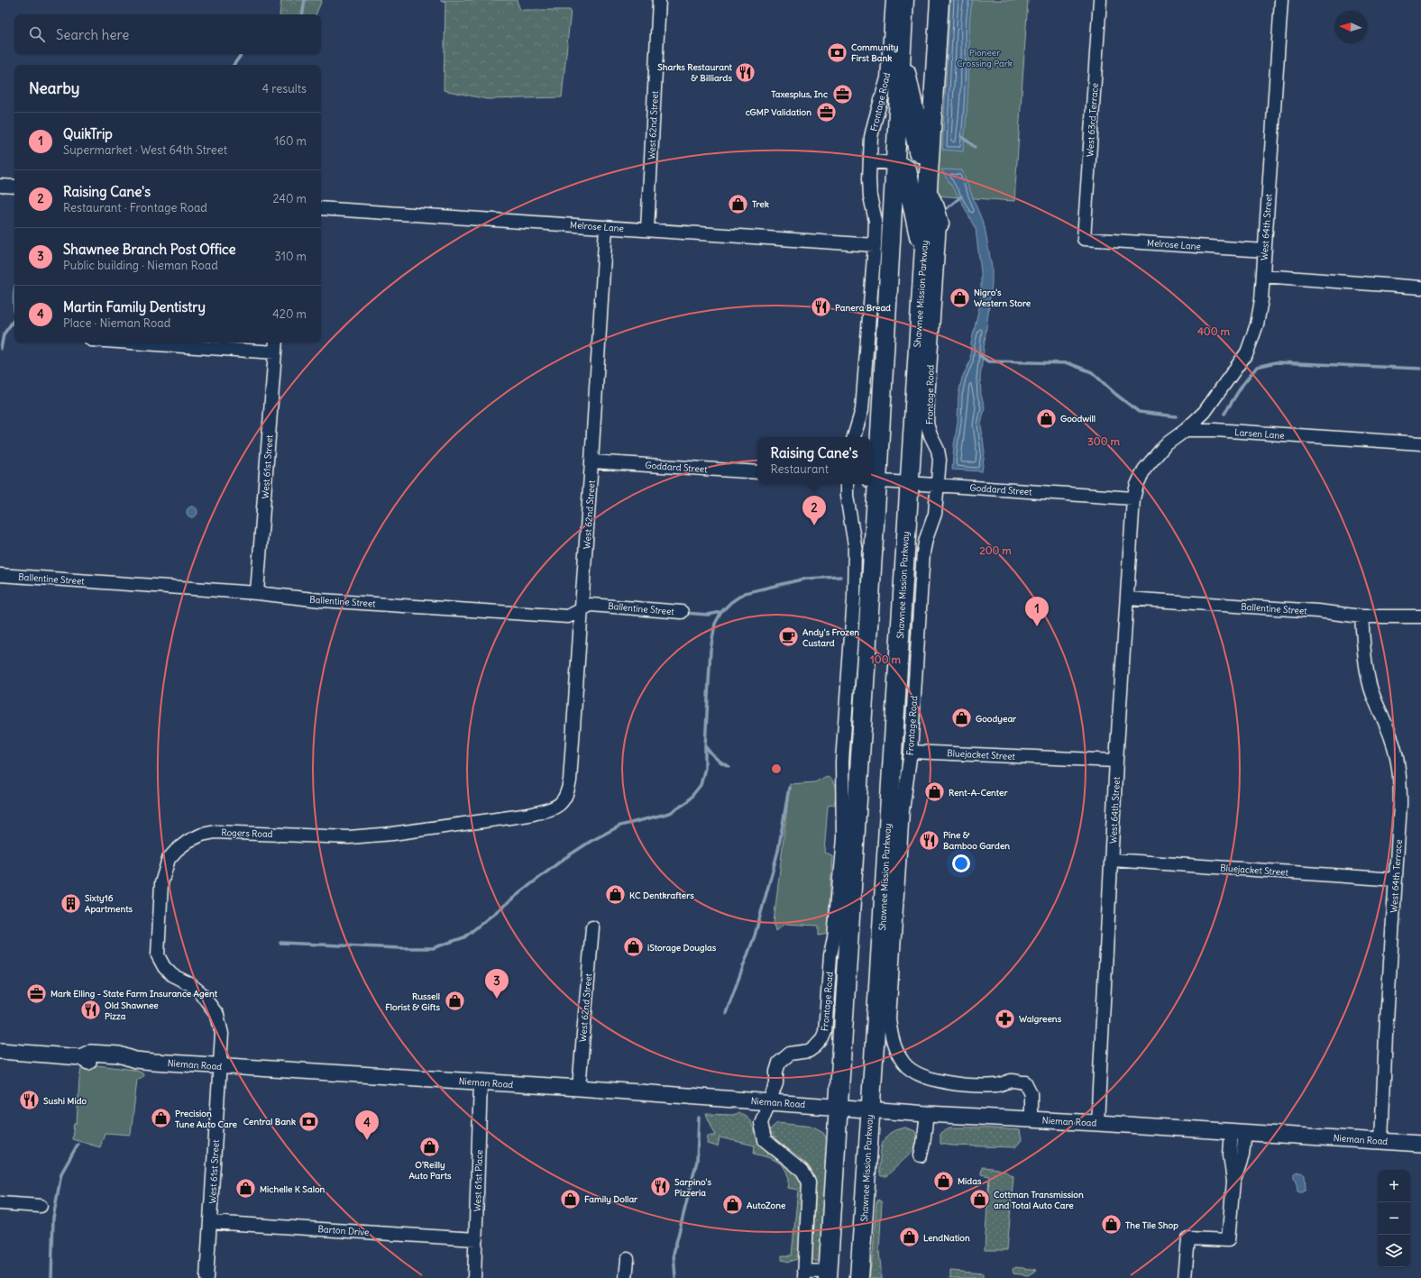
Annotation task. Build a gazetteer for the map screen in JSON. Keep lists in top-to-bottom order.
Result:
{
  "streets": {
    "highway": ["Shawnee Mission Parkway"],
    "main road": ["Nieman Road"],
    "street": [
      "Frontage Road",
      "West 63rd Terrace",
      "West 62nd Street",
      "Melrose Lane",
      "West 64th Street",
      "Larsen Lane",
      "West 61st Street",
      "Goddard Street",
      "Ballentine Street",
      "Bluejacket Street",
      "Rogers Road",
      "West 64th Terrace",
      "West 61st Place",
      "Barton Drive"
    ]
  },
  "crossings": [
    ["Frontage Road", "Melrose Lane"],
    ["Frontage Road", "Goddard Street"],
    ["Frontage Road", "Bluejacket Street"],
    ["Frontage Road", "Nieman Road"],
    ["West 63rd Terrace", "Melrose Lane"],
    ["West 62nd Street", "Melrose Lane"],
    ["West 62nd Street", "Goddard Street"],
    ["West 62nd Street", "Ballentine Street"],
    ["West 62nd Street", "Rogers Road"],
    ["West 62nd Street", "Nieman Road"],
    ["Melrose Lane", "West 64th Street"],
    ["West 64th Street", "Larsen Lane"],
    ["West 64th Street", "Goddard Street"],
    ["West 64th Street", "Ballentine Street"],
    ["West 64th Street", "Bluejacket Street"],
    ["West 64th Street", "Nieman Road"],
    ["Shawnee Mission Parkway", "Goddard Street"],
    ["Shawnee Mission Parkway", "Nieman Road"],
    ["West 61st Street", "Ballentine Street"],
    ["West 61st Street", "Rogers Road"],
    ["West 61st Street", "Nieman Road"],
    ["West 61st Street", "Barton Drive"],
    ["Ballentine Street", "West 64th Terrace"],
    ["Bluejacket Street", "West 64th Terrace"],
    ["Rogers Road", "Nieman Road"],
    ["West 64th Terrace", "Nieman Road"],
    ["Nieman Road", "West 61st Place"],
    ["West 61st Place", "Barton Drive"]
  ],
  "parks": ["Pioneer Crossing Park"],
  "places": {
    "bank": ["Community First Bank", "Central Bank"],
    "restaurant": [
      "Sharks Restaurant & Billiards",
      "Panera Bread",
      "Pine & Bamboo Garden",
      "Old Shawnee Pizza",
      "Sushi Mido",
      "Sarpino's Pizzeria"
    ],
    "office": ["Taxesplus, Inc", "cGMP Validation", "Mark Elling - State Farm Insurance Agent"],
    "shop": [
      "Trek",
      "Nigro's Western Store",
      "Goodwill",
      "Goodyear",
      "Rent-A-Center",
      "KC Dentkrafters",
      "iStorage Douglas",
      "Russell Florist & Gifts",
      "Precision Tune Auto Care",
      "O'Reilly Auto Parts",
      "Midas",
      "Michelle K Salon",
      "Family Dollar",
      "Cottman Transmission and Total Auto Care",
      "AutoZone",
      "The Tile Shop",
      "LendNation"
    ],
    "cafe": ["Andy's Frozen Custard"],
    "building": ["Sixty16 Apartments"],
    "pharmacy": ["Walgreens"]
  },
  "north": "left",
  "page": {
    "search": "Search here",
    "heading": ["Nearby", "4 results"],
    "list": [
      {
        "mark": "1",
        "name": "QuikTrip",
        "note": "Supermarket · West 64th Street",
        "value": "160 m"
      },
      {
        "mark": "2",
        "name": "Raising Cane's",
        "note": "Restaurant · Frontage Road",
        "value": "240 m"
      },
      {
        "mark": "3",
        "name": "Shawnee Branch Post Office",
        "note": "Public building · Nieman Road",
        "value": "310 m"
      },
      {
        "mark": "4",
        "name": "Martin Family Dentistry",
        "note": "Place · Nieman Road",
        "value": "420 m"
      }
    ],
    "popup": ["Raising Cane's", "Restaurant"],
    "pins": [
      "2",
      "1",
      "3",
      "4"
    ],
    "map_buttons": ["+", "−"]
  },
  "rings": [
    "400 m",
    "300 m",
    "200 m",
    "100 m"
  ]
}
